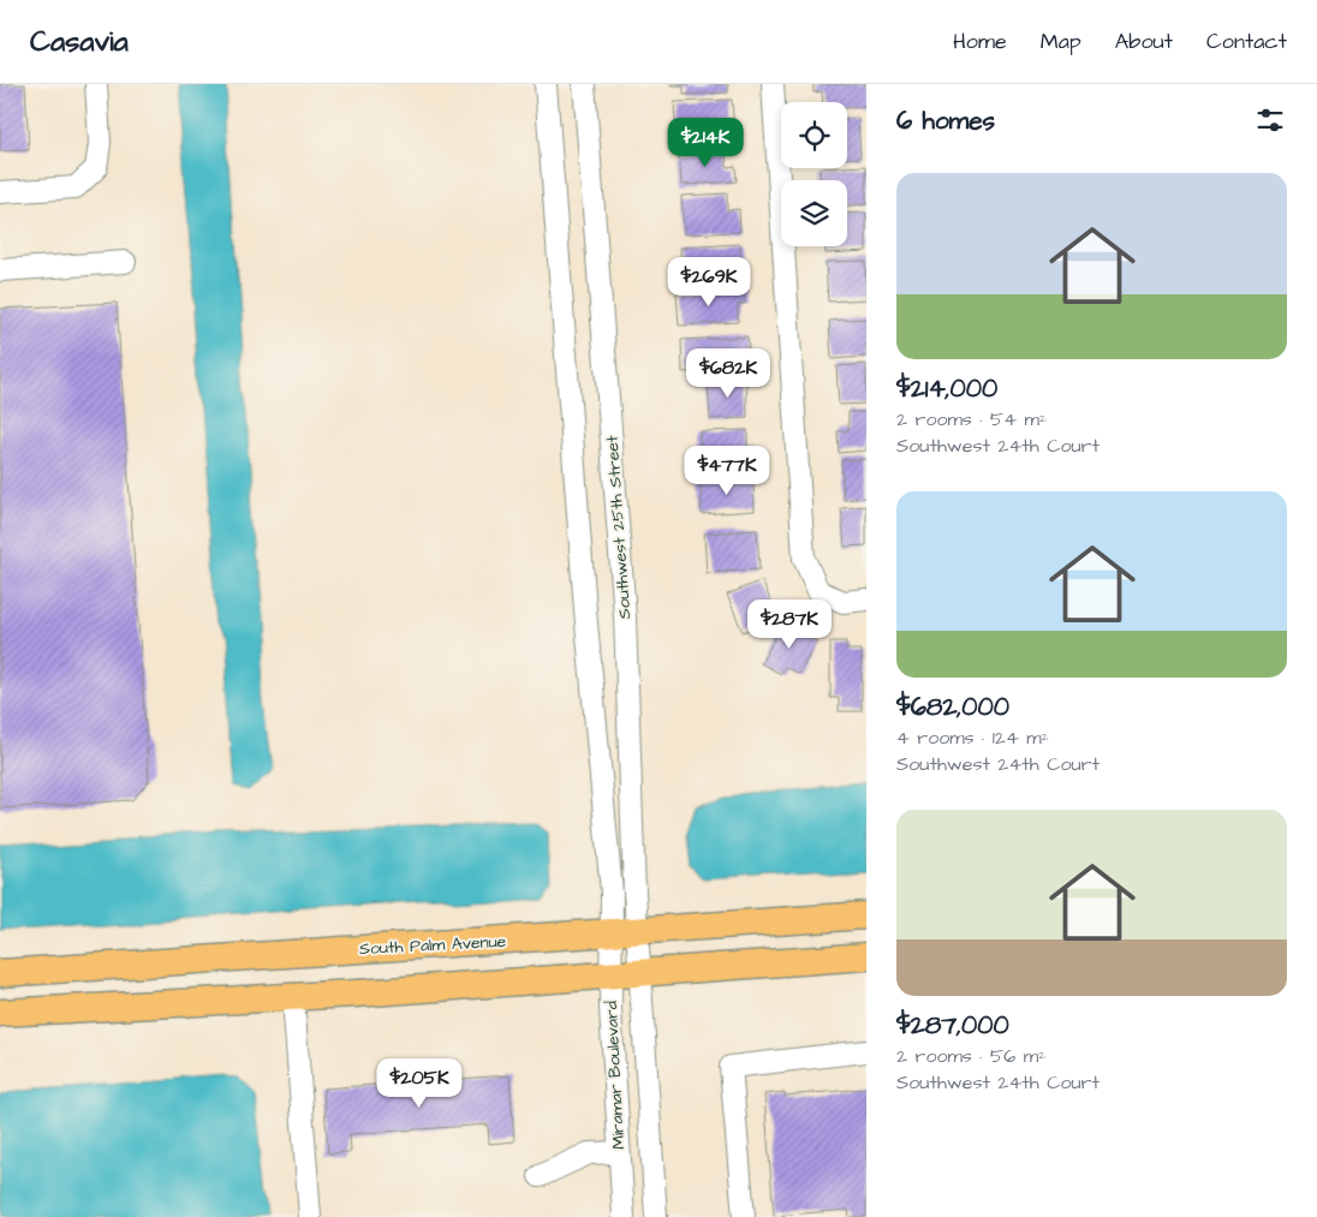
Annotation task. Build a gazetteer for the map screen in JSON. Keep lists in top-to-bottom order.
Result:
{
  "streets": {
    "main road": ["South Palm Avenue"],
    "street": ["Southwest 25th Street", "Miramar Boulevard"]
  },
  "crossings": [
    ["Southwest 25th Street", "South Palm Avenue"],
    ["Southwest 25th Street", "Miramar Boulevard"],
    ["South Palm Avenue", "Miramar Boulevard"]
  ],
  "page": {
    "header": "Casavia",
    "nav": [
      "Home",
      "Map",
      "About",
      "Contact"
    ],
    "heading": "6 homes",
    "price": [
      "$214K",
      "$269K",
      "$682K",
      "$477K",
      "$287K",
      "$205K"
    ],
    "list": [
      {
        "name": "$214,000",
        "note": "2 rooms · 54 m² · Southwest 24th Court"
      },
      {
        "name": "$682,000",
        "note": "4 rooms · 124 m² · Southwest 24th Court"
      },
      {
        "name": "$287,000",
        "note": "2 rooms · 56 m² · Southwest 24th Court"
      }
    ]
  }
}
